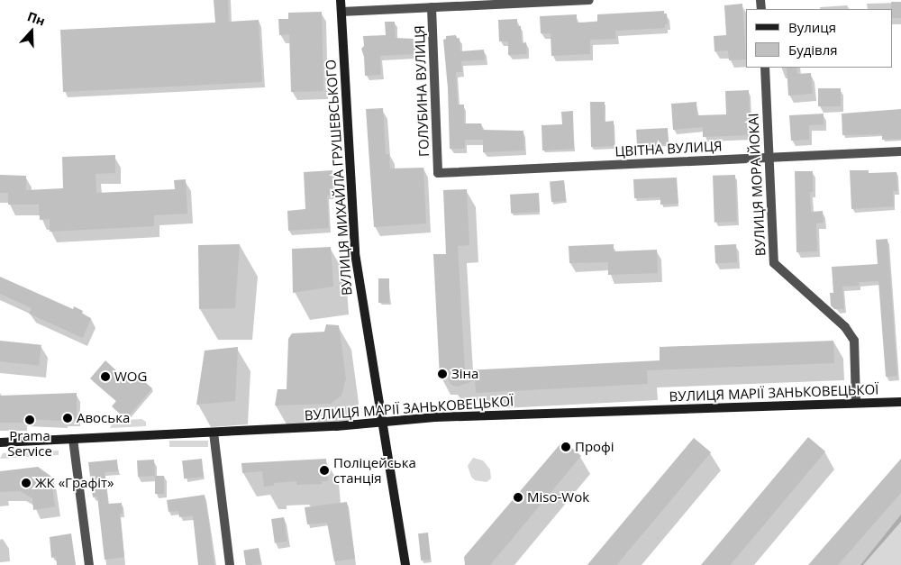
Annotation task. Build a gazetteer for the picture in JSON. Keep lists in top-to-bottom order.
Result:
{
  "streets": {
    "street": [
      "ГОЛУБИНА ВУЛИЦЯ",
      "ЦВІТНА ВУЛИЦЯ",
      "ВУЛИЦЯ МИХАЙЛА ГРУШЕВСЬКОГО",
      "ВУЛИЦЯ МОРА ЙОКАІ",
      "ВУЛИЦЯ МАРІЇ ЗАНЬКОВЕЦЬКОЇ"
    ]
  },
  "crossings": [
    ["ГОЛУБИНА ВУЛИЦЯ", "ЦВІТНА ВУЛИЦЯ"],
    ["ЦВІТНА ВУЛИЦЯ", "ВУЛИЦЯ МОРА ЙОКАІ"],
    ["ВУЛИЦЯ МИХАЙЛА ГРУШЕВСЬКОГО", "ВУЛИЦЯ МАРІЇ ЗАНЬКОВЕЦЬКОЇ"],
    ["ВУЛИЦЯ МОРА ЙОКАІ", "ВУЛИЦЯ МАРІЇ ЗАНЬКОВЕЦЬКОЇ"]
  ],
  "places": [
    "Зіна",
    "WOG",
    "Авоська",
    "Prama Service",
    "Профі",
    "Поліцейська станція",
    "ЖК «Графіт»",
    "Miso-Wok"
  ],
  "legend": ["Вулиця", "Будівля"],
  "north": "top"
}
